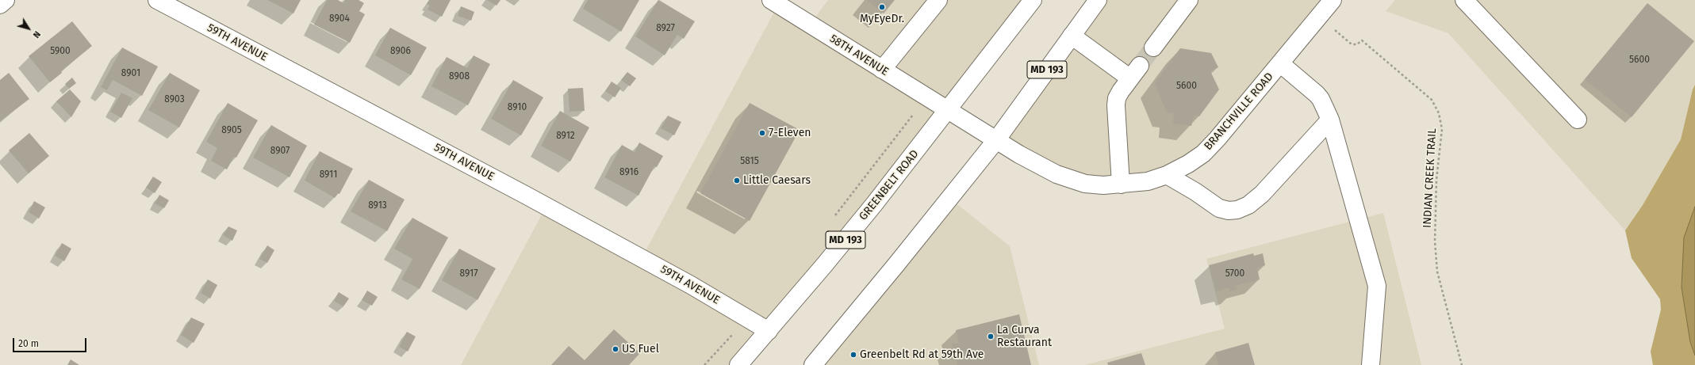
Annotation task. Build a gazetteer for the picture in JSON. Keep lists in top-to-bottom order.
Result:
{
  "streets": {
    "street": [
      "59TH AVENUE",
      "58TH AVENUE",
      "MD 193",
      "BRANCHVILLE ROAD",
      "GREENBELT ROAD"
    ],
    "path": ["INDIAN CREEK TRAIL"]
  },
  "crossings": [
    ["59TH AVENUE", "GREENBELT ROAD"],
    ["58TH AVENUE", "BRANCHVILLE ROAD"],
    ["58TH AVENUE", "GREENBELT ROAD"],
    ["MD 193", "BRANCHVILLE ROAD"],
    ["BRANCHVILLE ROAD", "INDIAN CREEK TRAIL"],
    ["BRANCHVILLE ROAD", "GREENBELT ROAD"]
  ],
  "places": [
    "MyEyeDr.",
    "7-Eleven",
    "Little Caesars",
    "La Curva Restaurant",
    "US Fuel",
    "Greenbelt Rd at 59th Ave"
  ],
  "house_numbers": [
    "8904",
    "8927",
    "5900",
    "8906",
    "5600",
    "8901",
    "8908",
    "5600",
    "8903",
    "8910",
    "8905",
    "8912",
    "8907",
    "5815",
    "8916",
    "8911",
    "8913",
    "8917",
    "5700"
  ],
  "scale_bar": "20 m",
  "north": "bottom right"
}
